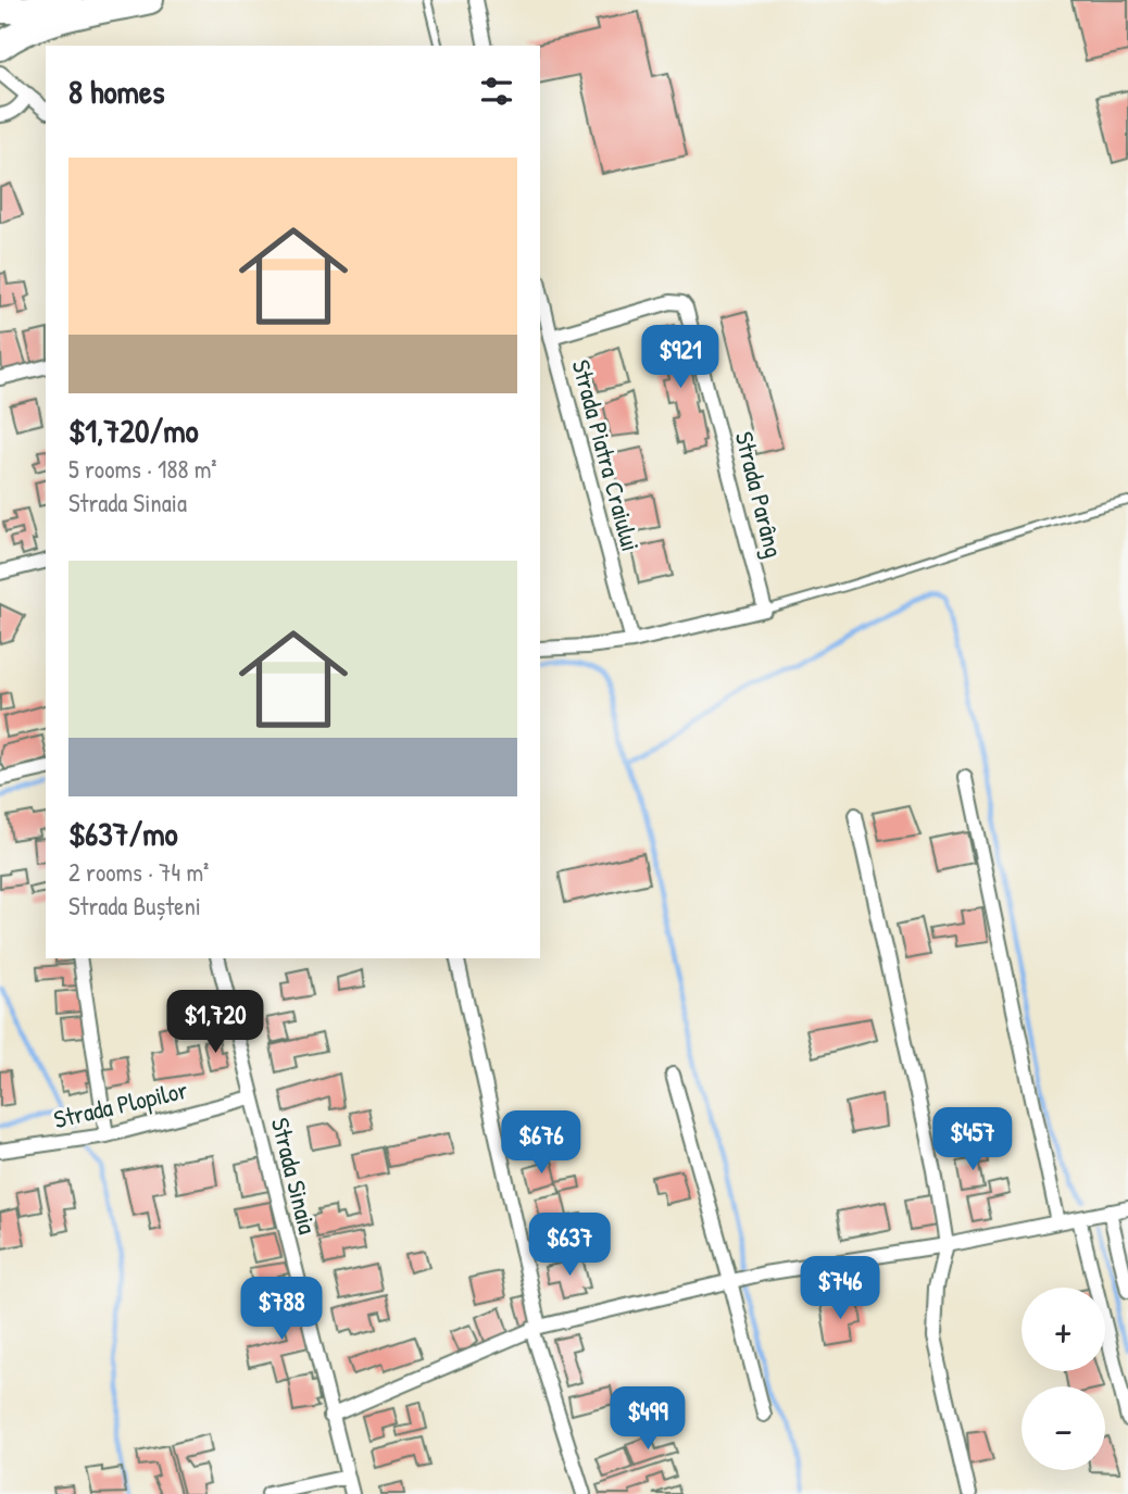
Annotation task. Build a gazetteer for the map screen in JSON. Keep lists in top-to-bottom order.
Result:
{
  "streets": {
    "street": [
      "Strada Piatra Craiului",
      "Strada Parâng",
      "Strada Plopilor",
      "Strada Sinaia"
    ]
  },
  "crossings": [
    ["Strada Piatra Craiului", "Strada Parâng"],
    ["Strada Plopilor", "Strada Sinaia"]
  ],
  "page": {
    "heading": "8 homes",
    "list": [
      {
        "name": "$1,720/mo",
        "note": "5 rooms · 188 m² · Strada Sinaia"
      },
      {
        "name": "$637/mo",
        "note": "2 rooms · 74 m² · Strada Bușteni"
      }
    ],
    "price": [
      "$921",
      "$1,720",
      "$457",
      "$676",
      "$637",
      "$746",
      "$788",
      "$499"
    ],
    "map_buttons": ["+", "−"]
  }
}
